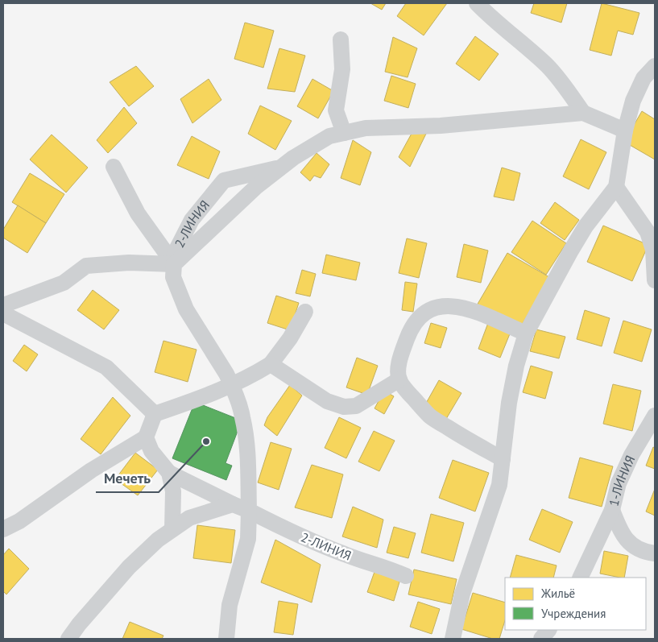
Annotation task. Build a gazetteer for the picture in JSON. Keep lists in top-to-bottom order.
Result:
{
  "streets": {
    "street": ["2-ЛИНИЯ", "1-ЛИНИЯ"]
  },
  "places": ["Мечеть"],
  "legend": ["Жильё", "Учреждения"]
}
